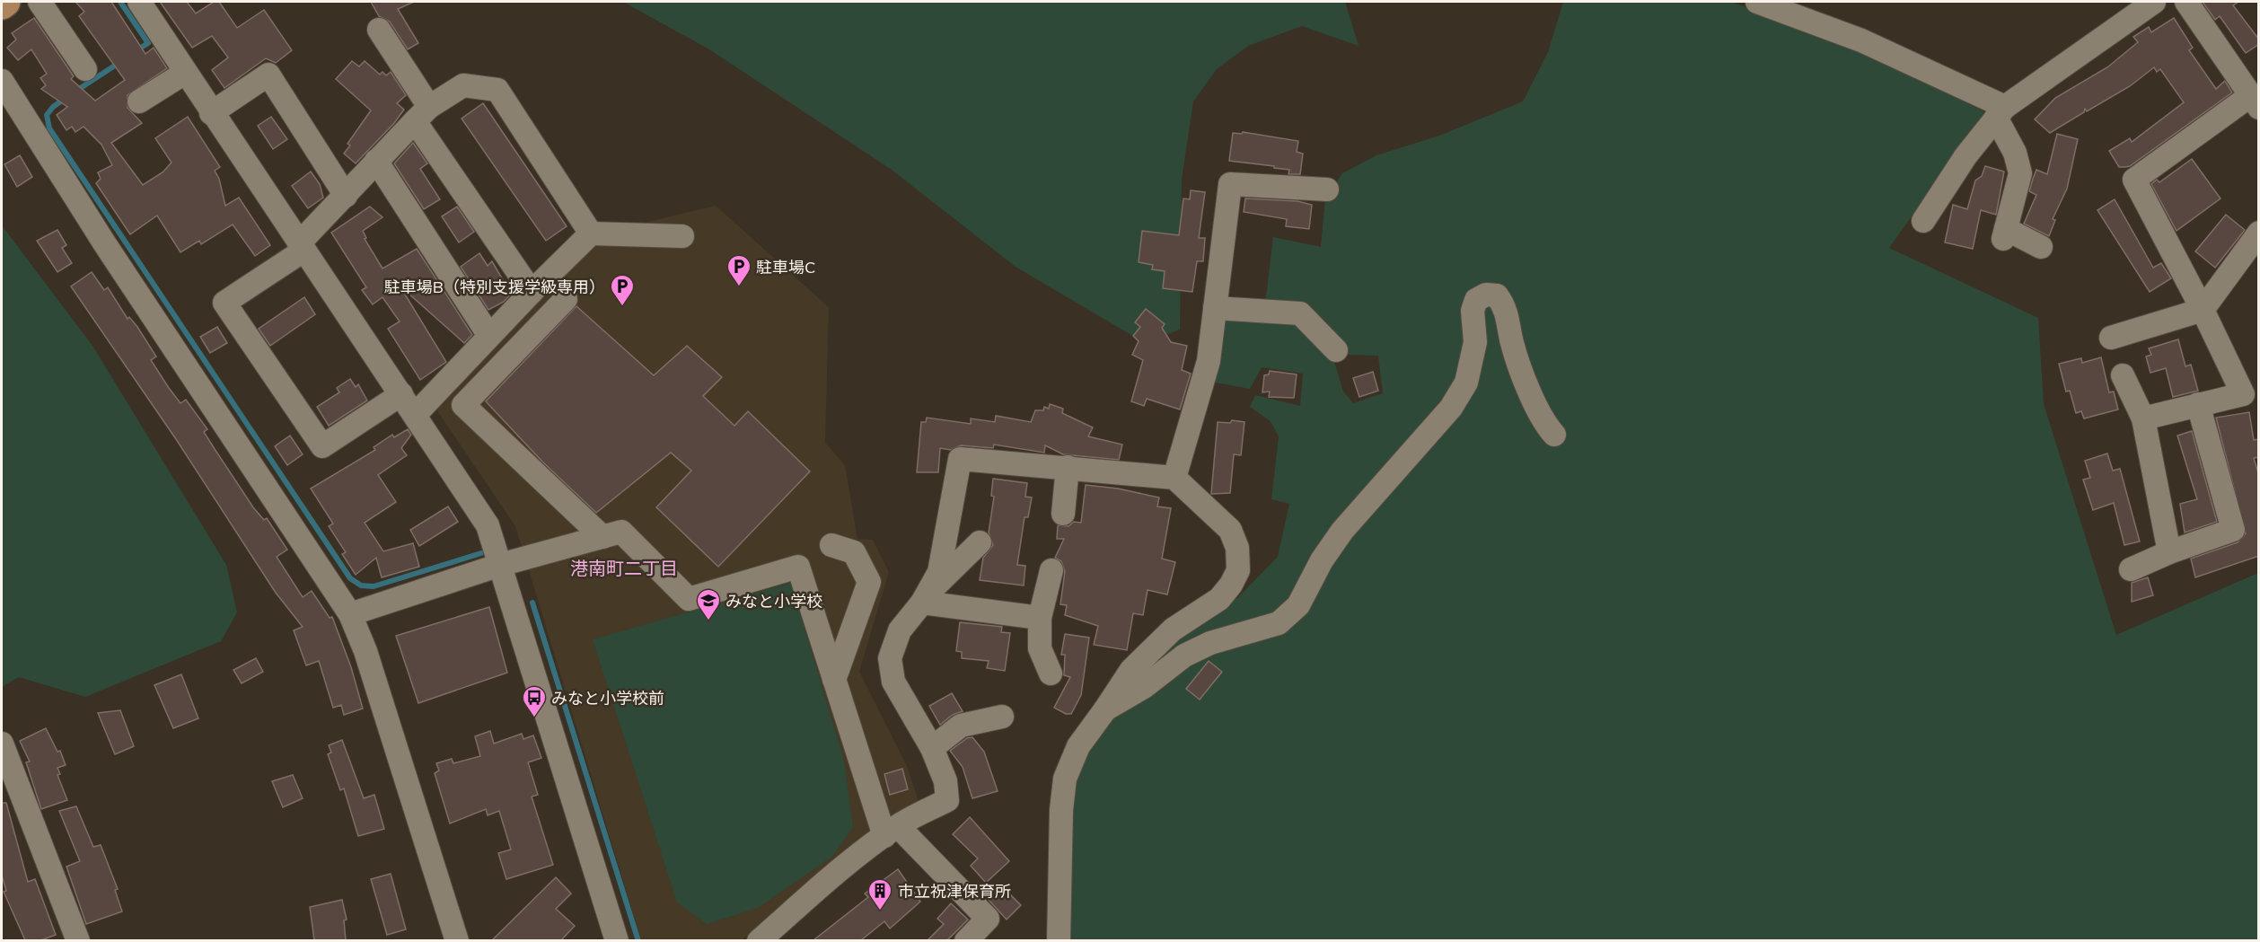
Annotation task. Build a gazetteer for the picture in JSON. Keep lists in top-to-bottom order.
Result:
{
  "districts": ["港南町二丁目"],
  "places": {
    "parking": ["駐車場C", "駐車場B（特別支援学級専用）"],
    "school or university": ["みなと小学校"],
    "bus stop": ["みなと小学校前"],
    "building": ["市立祝津保育所"]
  }
}
